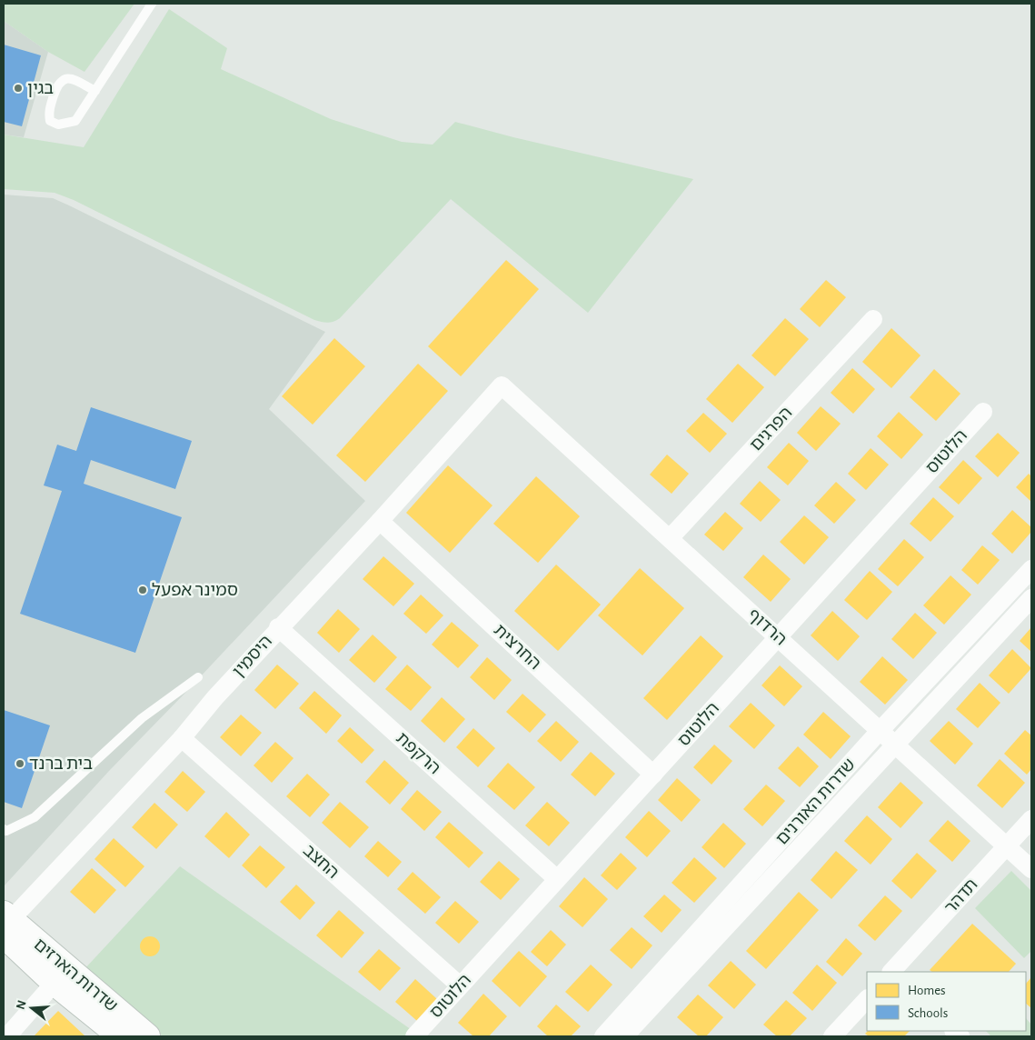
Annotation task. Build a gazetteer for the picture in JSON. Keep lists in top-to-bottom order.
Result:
{
  "streets": {
    "street": [
      "הפרגים",
      "הלוטוס",
      "הרדוף",
      "החרצית",
      "היסמין",
      "הרקפת",
      "שדרות האורנים",
      "החצב",
      "תדהר",
      "שדרות הארזים"
    ]
  },
  "crossings": [
    ["הפרגים", "הרדוף"],
    ["הלוטוס", "הרדוף"],
    ["הלוטוס", "החרצית"],
    ["הלוטוס", "הרקפת"],
    ["הלוטוס", "החצב"],
    ["הרדוף", "היסמין"],
    ["הרדוף", "שדרות האורנים"],
    ["הרדוף", "תדהר"],
    ["החרצית", "היסמין"],
    ["היסמין", "הרקפת"],
    ["היסמין", "החצב"],
    ["היסמין", "שדרות הארזים"]
  ],
  "places": ["בגין", "סמינר אפעל", "בית ברנד"],
  "legend": ["Homes", "Schools"],
  "north": "left"
}
